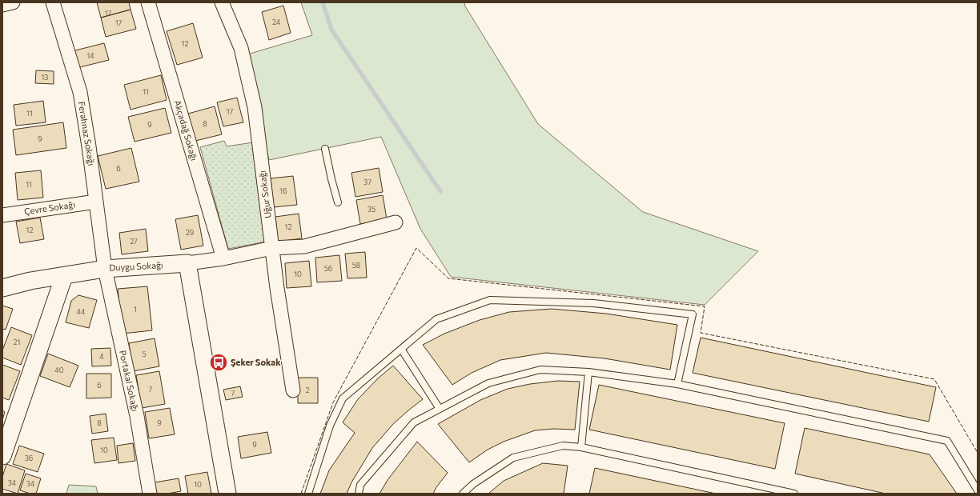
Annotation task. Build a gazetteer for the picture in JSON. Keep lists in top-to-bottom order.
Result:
{
  "streets": {
    "street": [
      "Akçadağ Sokağı",
      "Ferahnaz Sokağı",
      "Uğur Sokağı",
      "Çevre Sokağı",
      "Duygu Sokağı",
      "Portakal Sokağı"
    ]
  },
  "crossings": [
    ["Akçadağ Sokağı", "Duygu Sokağı"],
    ["Ferahnaz Sokağı", "Çevre Sokağı"],
    ["Ferahnaz Sokağı", "Duygu Sokağı"],
    ["Ferahnaz Sokağı", "Portakal Sokağı"],
    ["Uğur Sokağı", "Duygu Sokağı"],
    ["Duygu Sokağı", "Portakal Sokağı"]
  ],
  "places": {
    "bus stop": ["Şeker Sokak"]
  },
  "house_numbers": [
    "17",
    "24",
    "17",
    "12",
    "14",
    "13",
    "11",
    "17",
    "11",
    "8",
    "9",
    "9",
    "6",
    "37",
    "11",
    "16",
    "35",
    "12",
    "12",
    "29",
    "27",
    "58",
    "56",
    "10",
    "1",
    "44",
    "21",
    "5",
    "4",
    "40",
    "6",
    "7",
    "2",
    "7",
    "8",
    "9",
    "9",
    "10",
    "36",
    "34",
    "34",
    "10"
  ]
}
